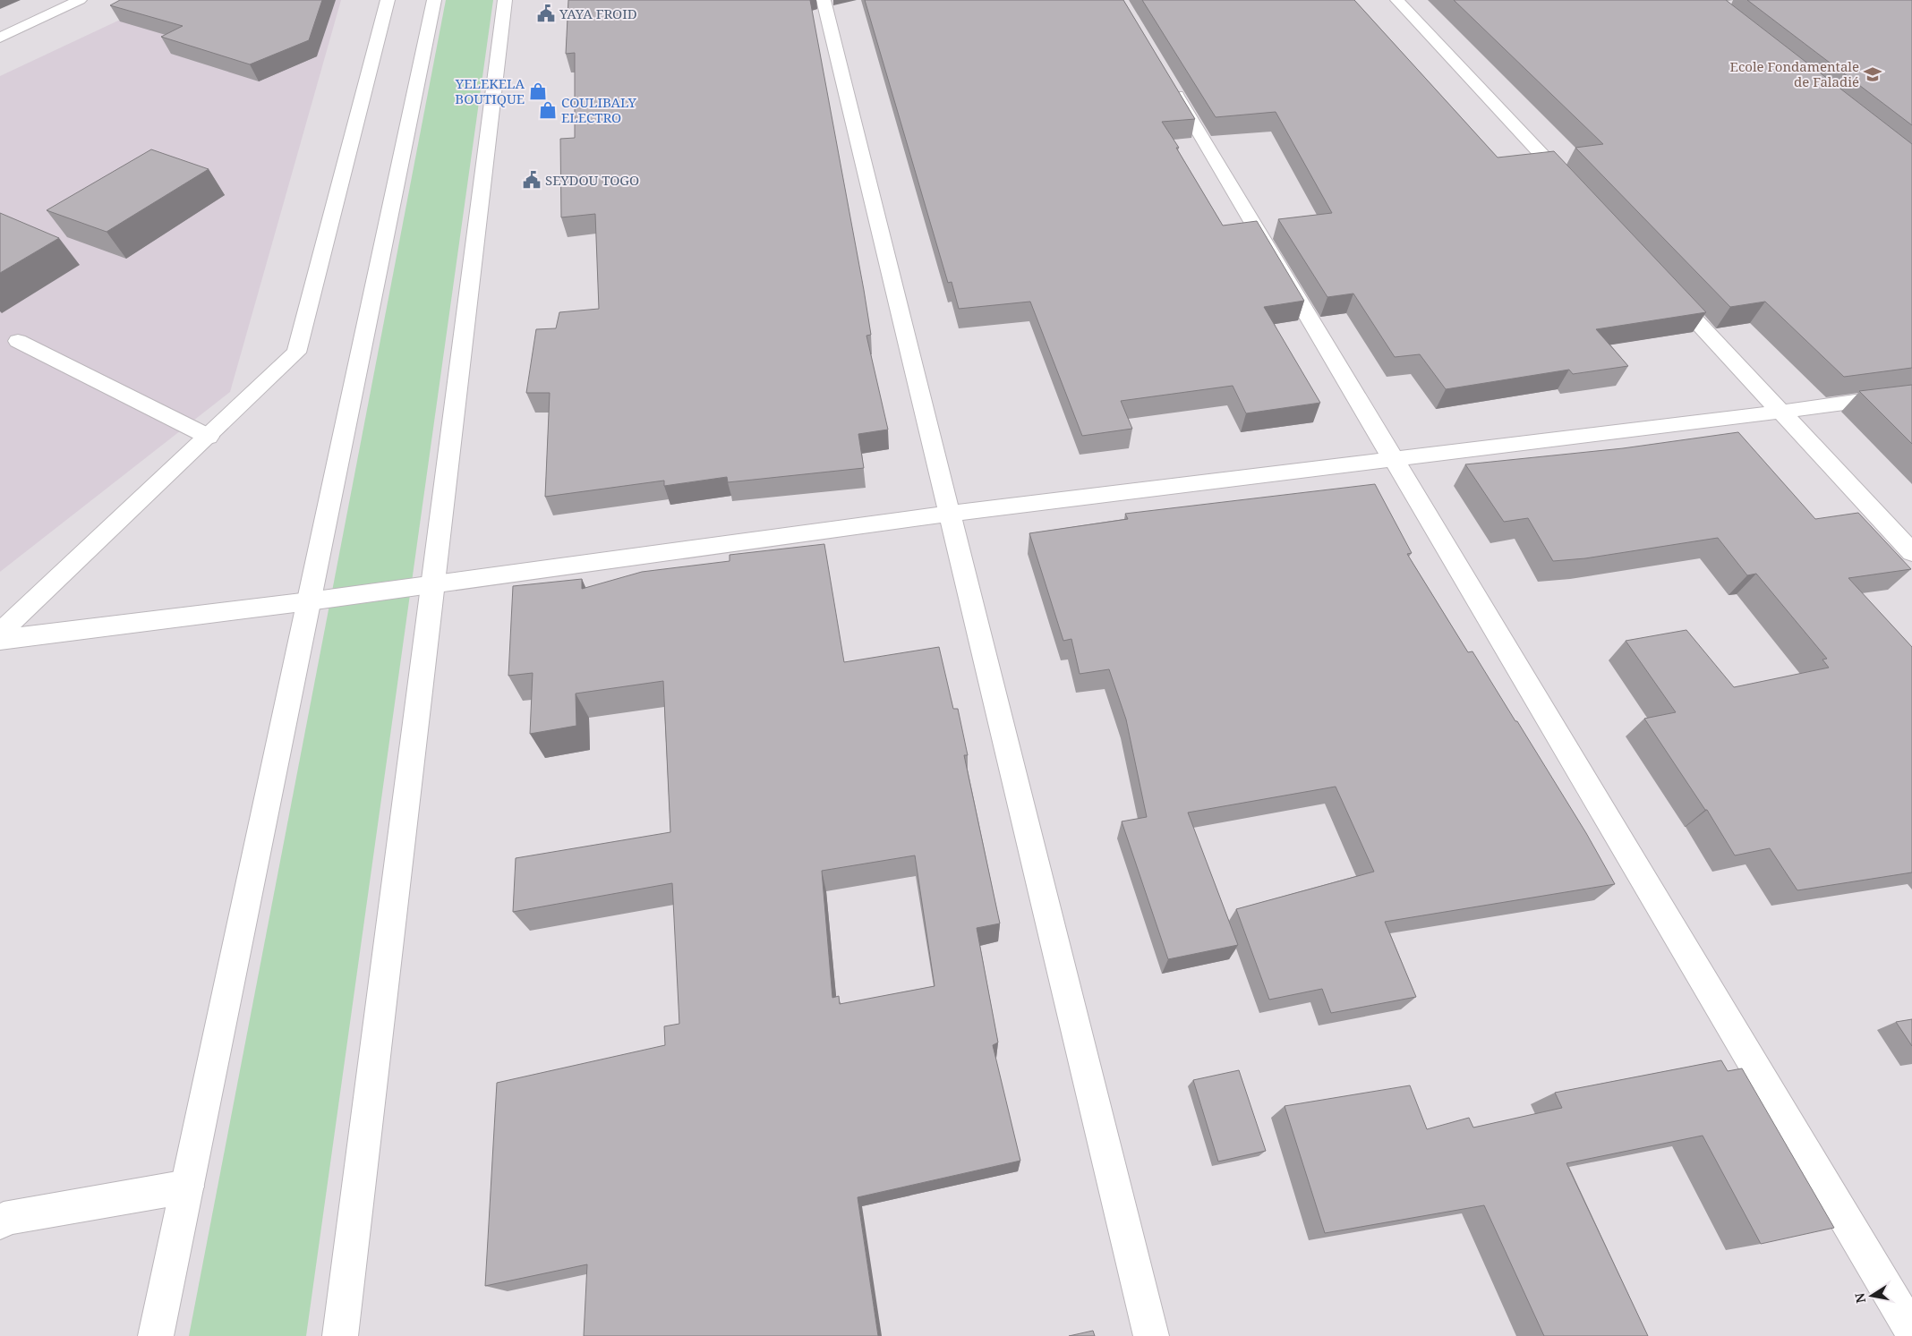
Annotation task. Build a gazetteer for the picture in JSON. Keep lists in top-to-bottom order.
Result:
{
  "places": {
    "public building": ["YAYA FROID", "SEYDOU TOGO"],
    "school or university": ["Ecole Fondamentale de Faladié"],
    "shop": ["YELEKELA BOUTIQUE", "COULIBALY ELECTRO"]
  },
  "north": "left"
}
